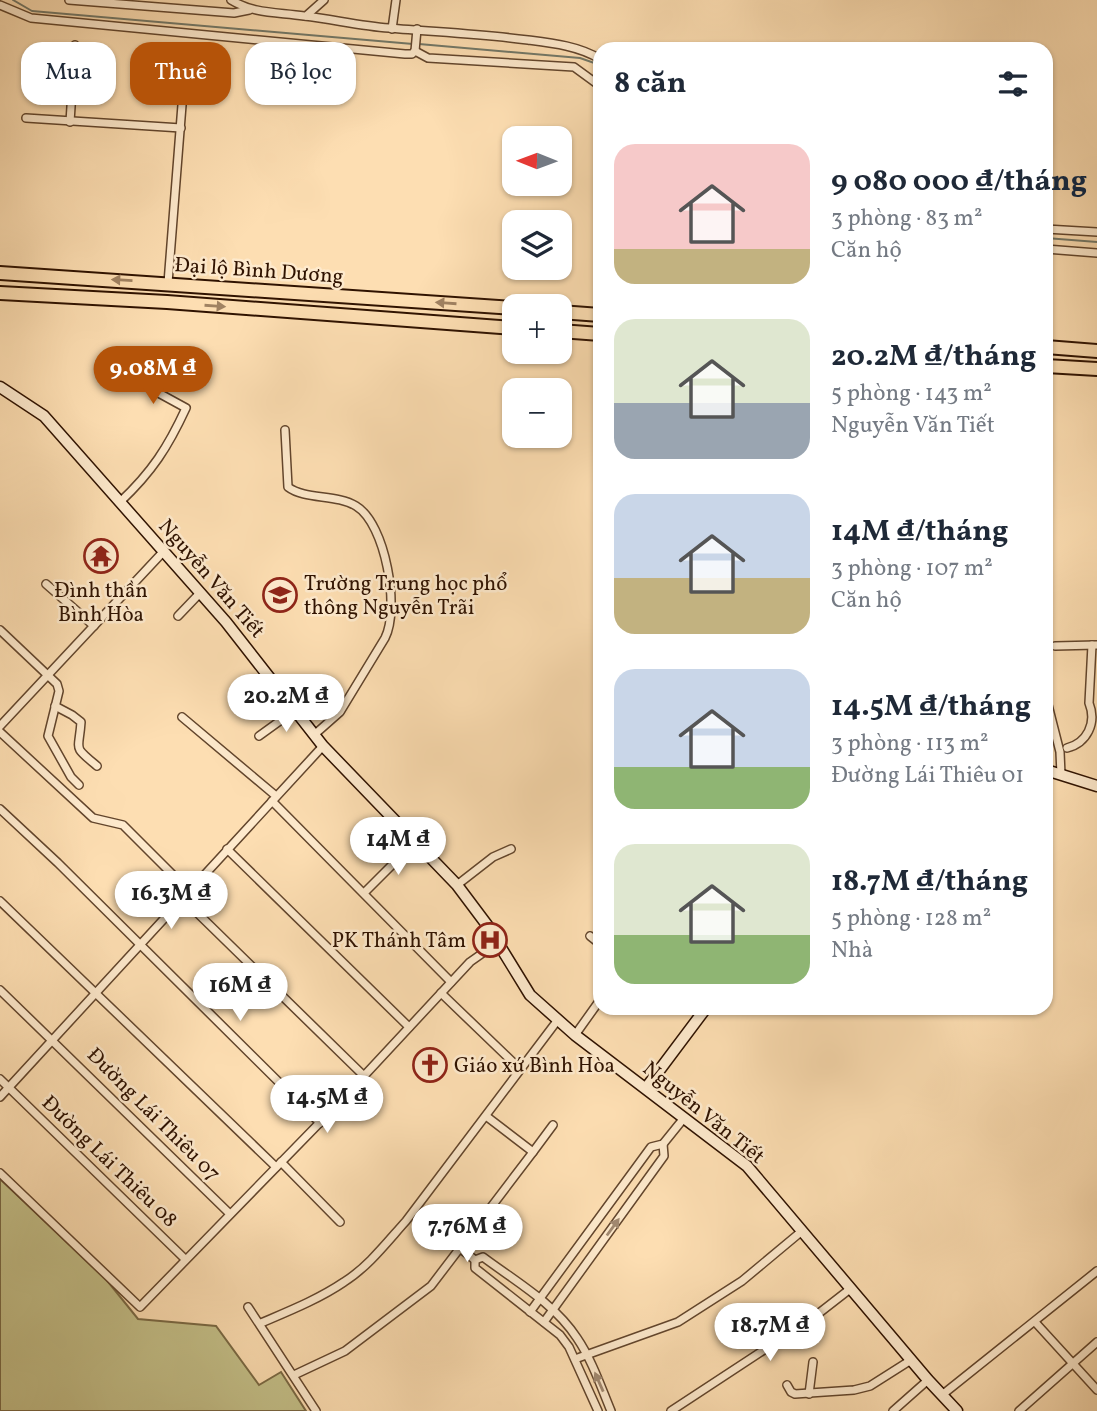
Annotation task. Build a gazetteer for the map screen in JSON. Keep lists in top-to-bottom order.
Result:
{
  "streets": {
    "highway": ["Đại lộ Bình Dương"],
    "street": ["Nguyễn Văn Tiết", "Đường Lái Thiêu 07", "Đường Lái Thiêu 08"]
  },
  "places": {
    "temple": ["Đình thần Bình Hòa"],
    "school or university": ["Trường Trung học phổ thông Nguyễn Trãi"],
    "hospital": ["PK Thánh Tâm"],
    "church": ["Giáo xứ Bình Hòa"]
  },
  "north": "left",
  "page": {
    "chip": ["Mua", "Thuê", "Bộ lọc"],
    "heading": "8 căn",
    "map_buttons": ["+", "−"],
    "list": [
      {
        "name": "9 080 000 ₫/tháng",
        "note": "3 phòng · 83 m² · Căn hộ"
      },
      {
        "name": "20.2M ₫/tháng",
        "note": "5 phòng · 143 m² · Nguyễn Văn Tiết"
      },
      {
        "name": "14M ₫/tháng",
        "note": "3 phòng · 107 m² · Căn hộ"
      },
      {
        "name": "14.5M ₫/tháng",
        "note": "3 phòng · 113 m² · Đường Lái Thiêu 01"
      },
      {
        "name": "18.7M ₫/tháng",
        "note": "5 phòng · 128 m² · Nhà"
      }
    ],
    "price": [
      "9.08M ₫",
      "20.2M ₫",
      "14M ₫",
      "16.3M ₫",
      "16M ₫",
      "14.5M ₫",
      "7.76M ₫",
      "18.7M ₫"
    ]
  }
}
